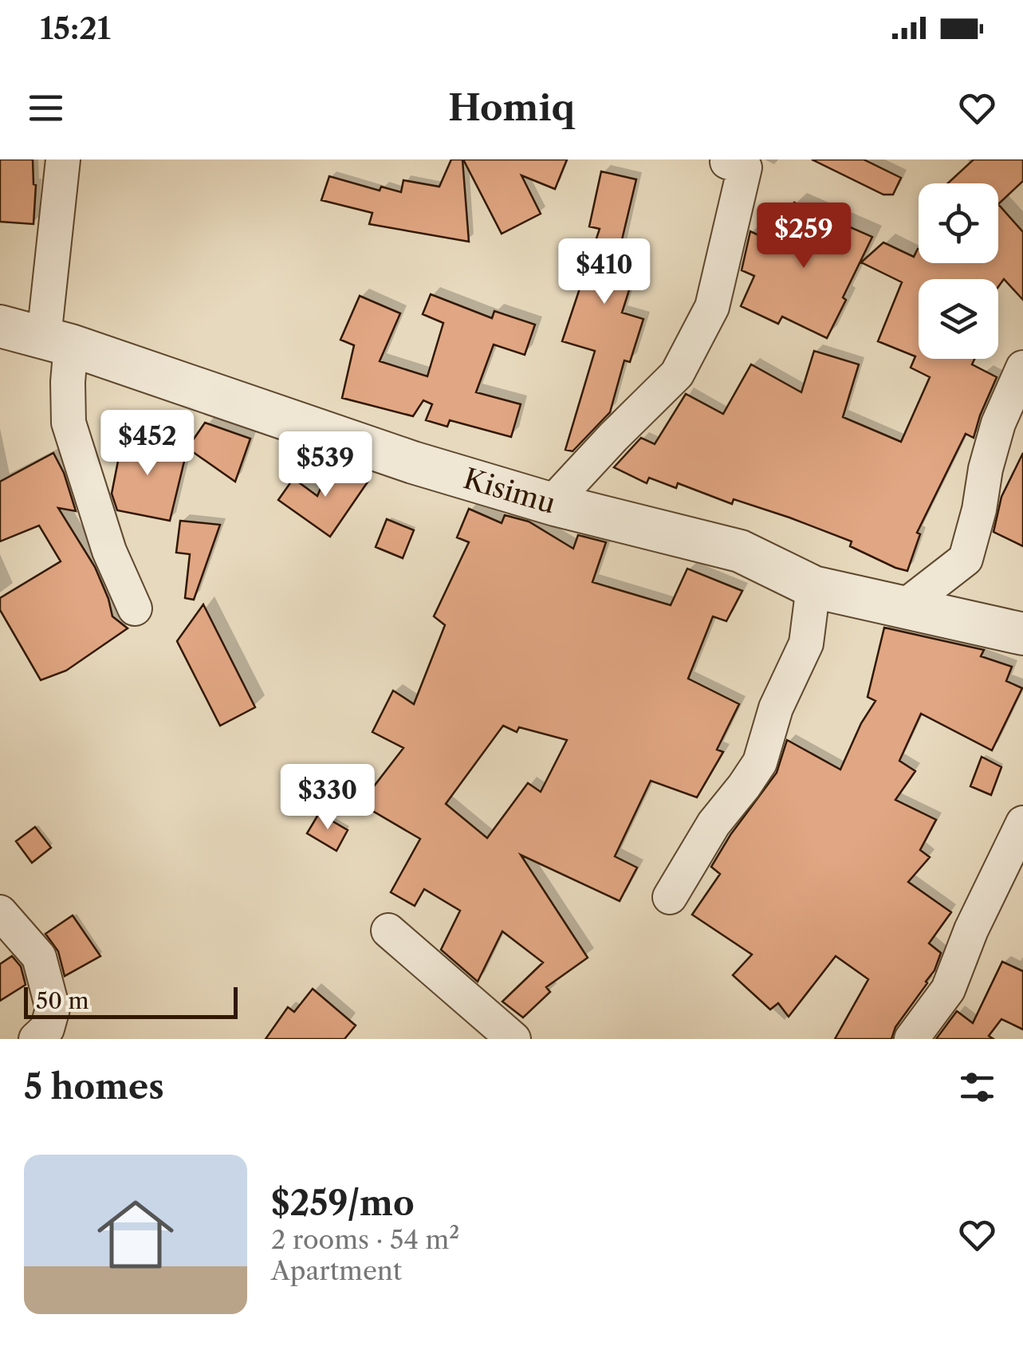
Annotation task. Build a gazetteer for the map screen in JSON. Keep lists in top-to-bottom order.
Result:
{
  "streets": {
    "street": ["Kisimu"]
  },
  "scale_bar": "50 m",
  "page": {
    "status": "15:21",
    "header": "Homiq",
    "price": [
      "$259",
      "$410",
      "$452",
      "$539",
      "$330"
    ],
    "scale": "50 m",
    "heading": "5 homes",
    "list": [
      {
        "name": "$259/mo",
        "note": "2 rooms · 54 m² · Apartment"
      }
    ]
  }
}
